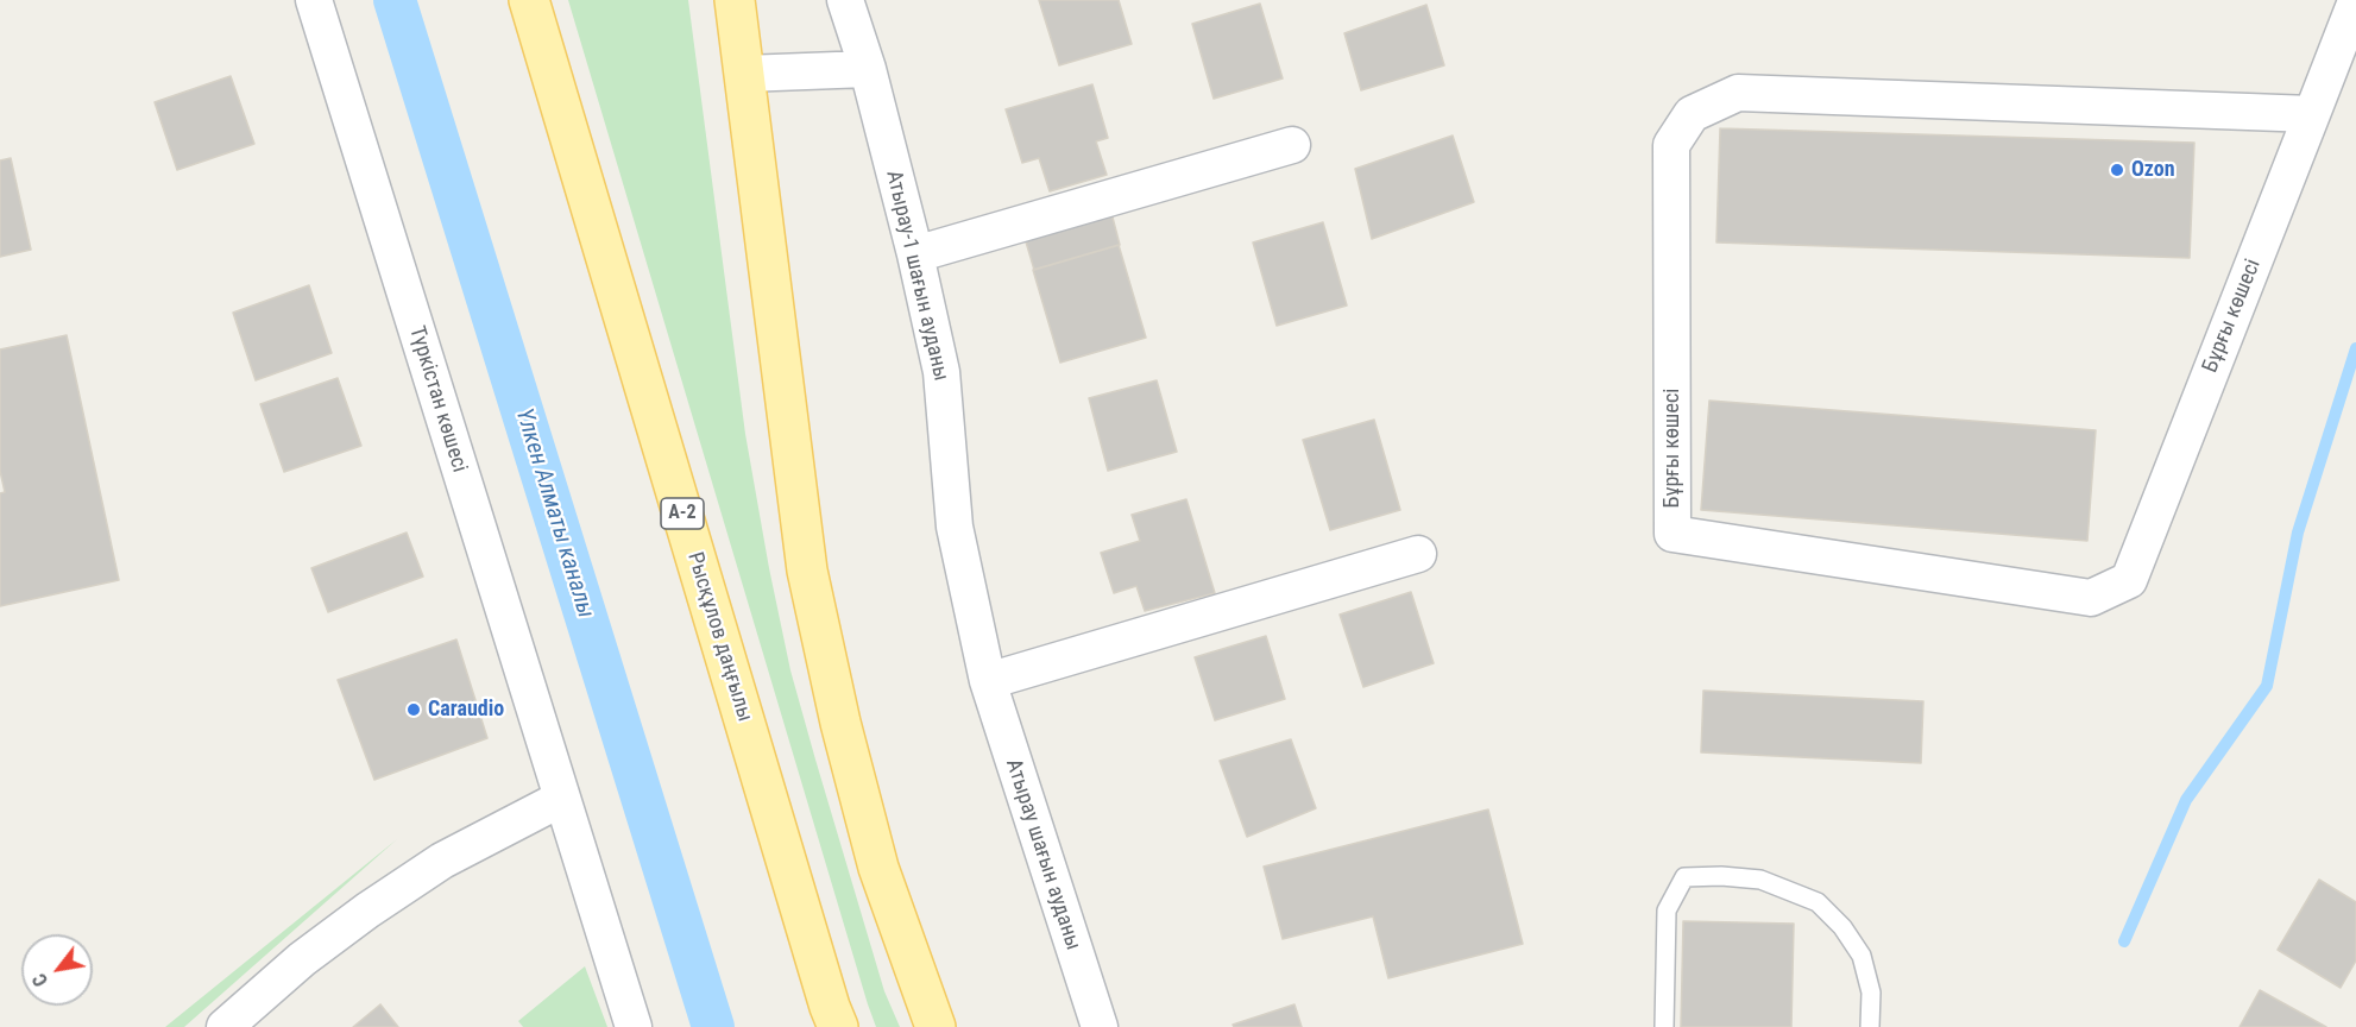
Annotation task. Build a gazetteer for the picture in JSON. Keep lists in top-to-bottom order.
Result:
{
  "streets": {
    "main road": ["A-2", "Рысқұлов даңғылы"],
    "street": [
      "Атырау-1 шағын ауданы",
      "Бұрғы көшесі",
      "Түркістан көшесі",
      "Атырау шағын ауданы"
    ]
  },
  "crossings": [
    ["Атырау-1 шағын ауданы", "Атырау шағын ауданы"]
  ],
  "water": ["Үлкен Алматы каналы"],
  "places": ["Ozon", "Caraudio"],
  "north": "bottom left"
}
